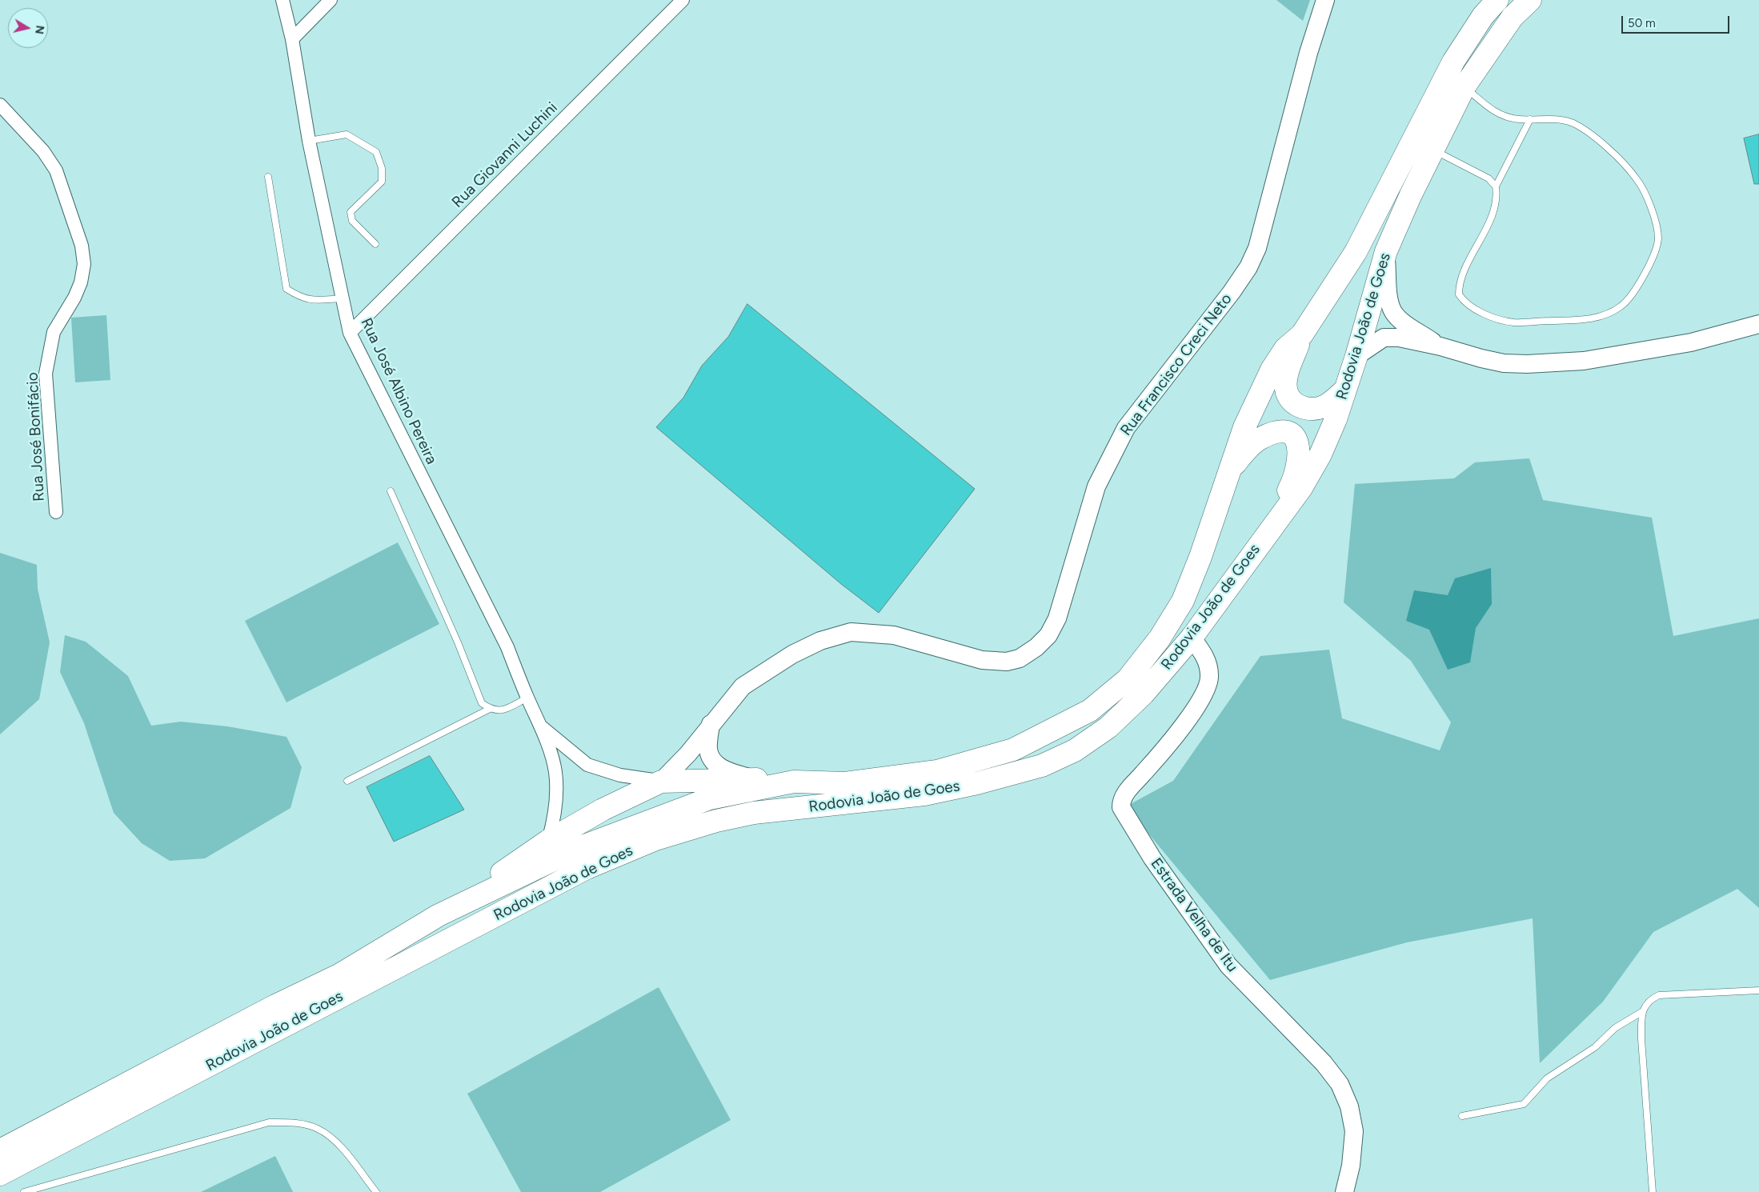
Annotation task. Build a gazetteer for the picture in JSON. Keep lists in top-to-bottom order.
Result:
{
  "streets": {
    "highway": ["Rodovia João de Goes"],
    "main road": ["Rua Francisco Creci Neto", "Estrada Velha de Itu"],
    "street": ["Rua Giovanni Luchini", "Rua José Albino Pereira", "Rua José Bonifácio"]
  },
  "crossings": [
    ["Rua Giovanni Luchini", "Rua José Albino Pereira"],
    ["Rodovia João de Goes", "Estrada Velha de Itu"],
    ["Rua Francisco Creci Neto", "Rua José Albino Pereira"]
  ],
  "scale_bar": "50 m",
  "north": "right"
}
